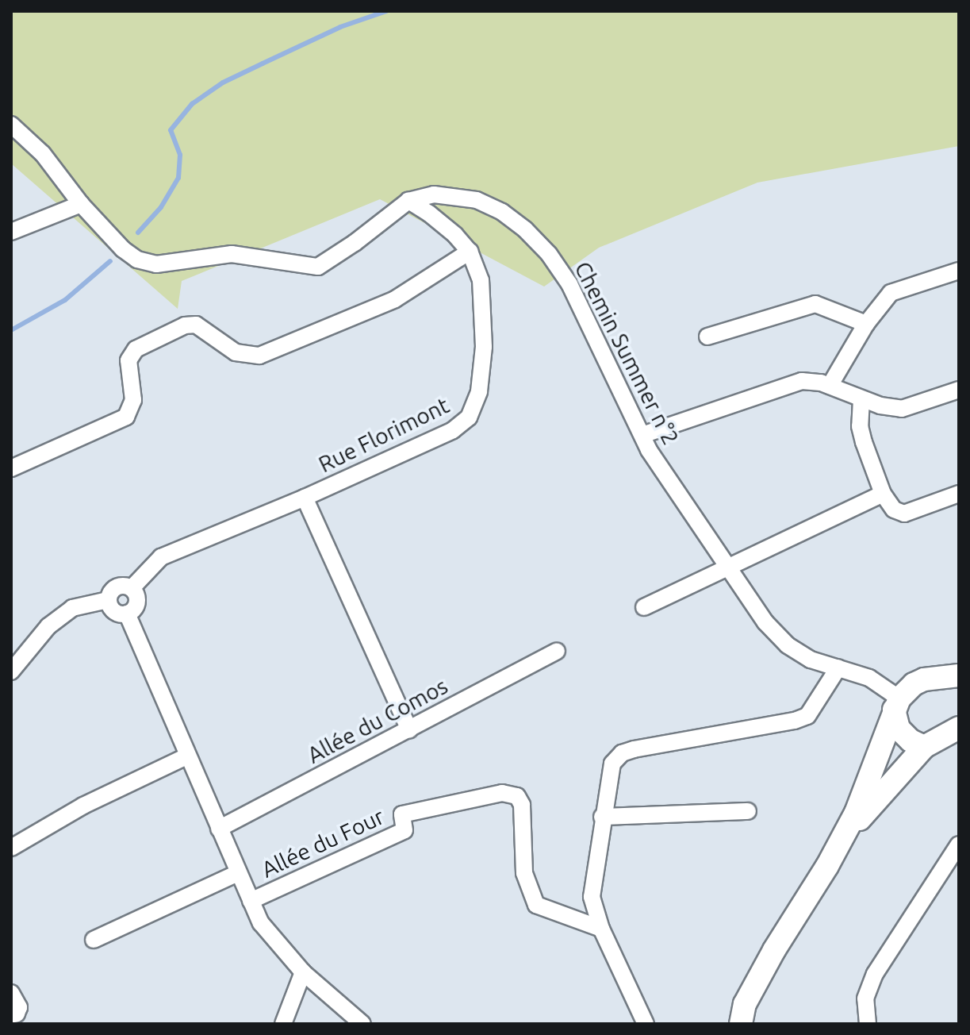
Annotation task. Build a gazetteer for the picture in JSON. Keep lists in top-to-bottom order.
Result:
{
  "streets": {
    "street": [
      "Chemin Summer n°2",
      "Rue Florimont",
      "Allée du Comos",
      "Allée du Four"
    ]
  },
  "crossings": [
    ["Chemin Summer n°2", "Rue Florimont"]
  ]
}
